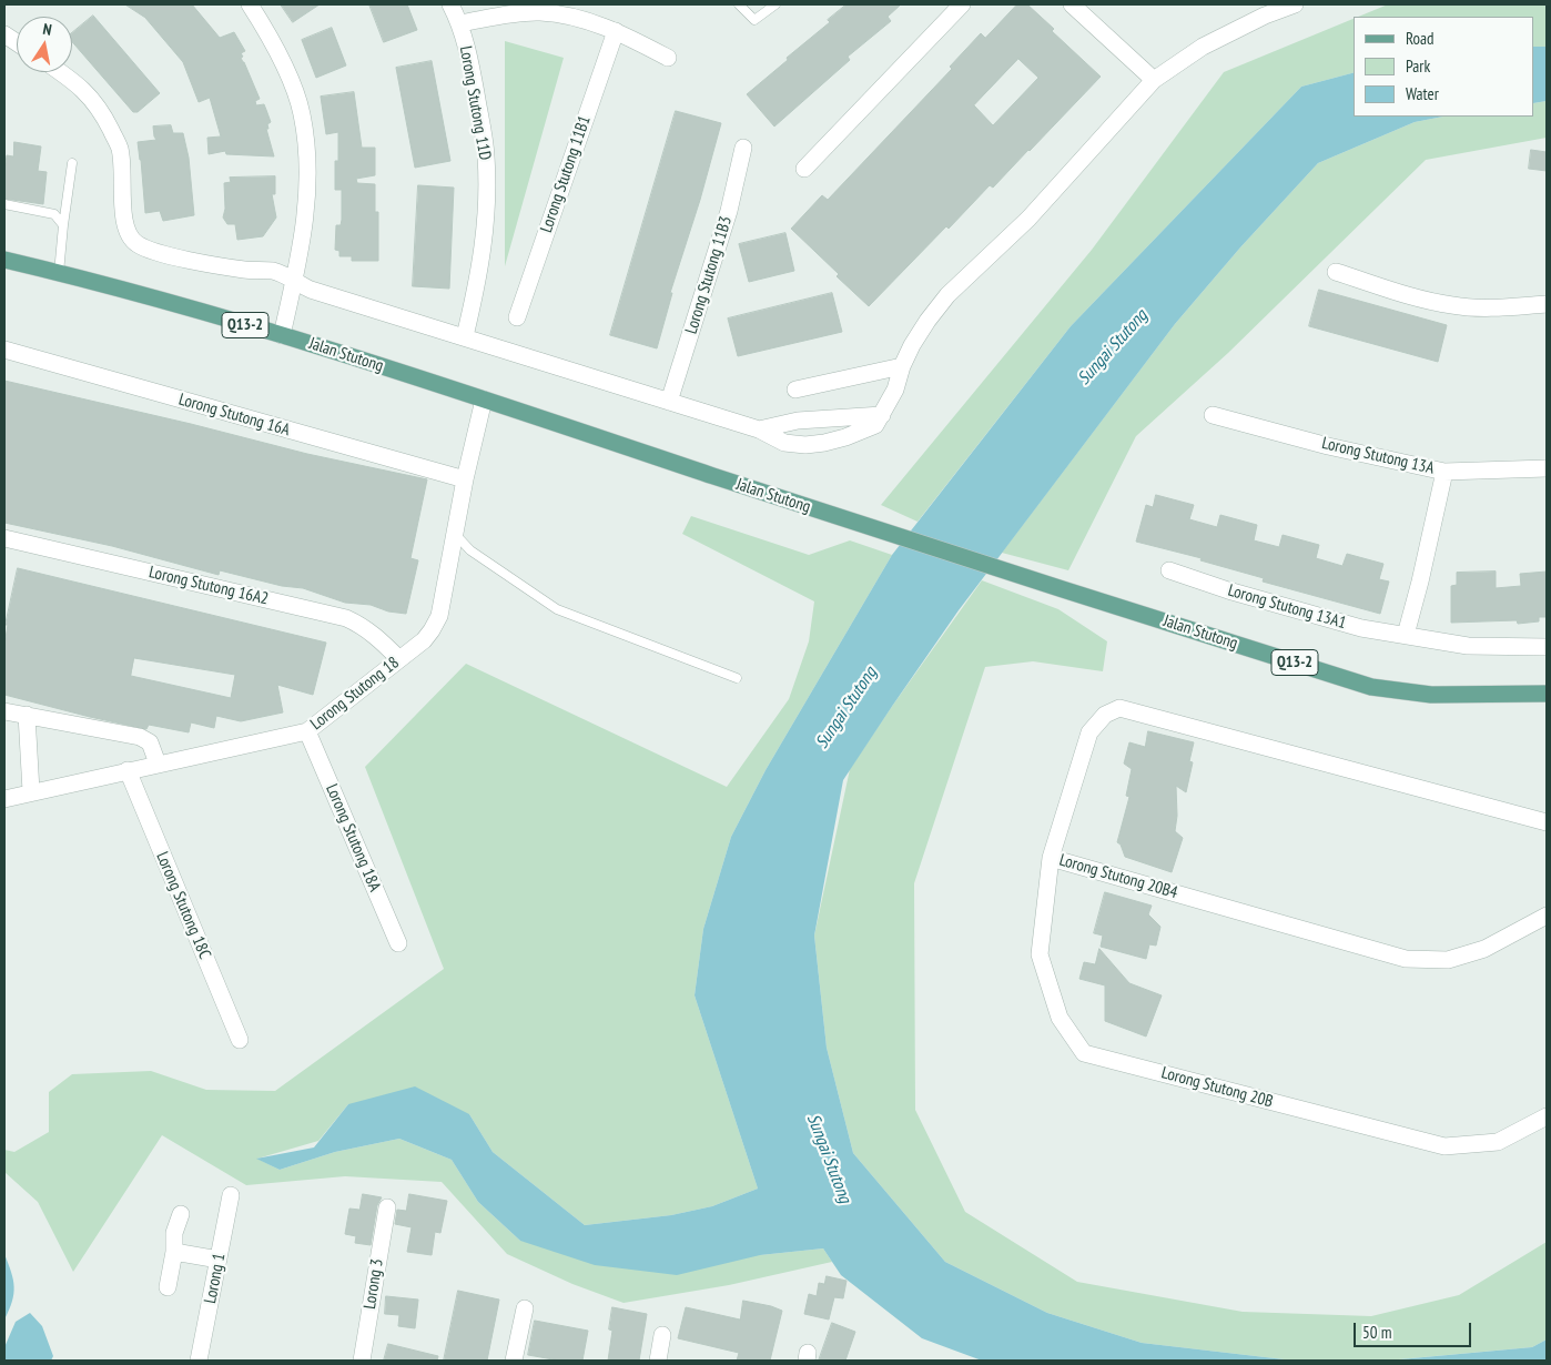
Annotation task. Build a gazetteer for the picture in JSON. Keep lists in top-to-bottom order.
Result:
{
  "streets": {
    "main road": ["Q13-2", "Jalan Stutong"],
    "street": [
      "Lorong Stutong 11D",
      "Lorong Stutong 11B1",
      "Lorong Stutong 11B3",
      "Lorong Stutong 16A",
      "Lorong Stutong 13A",
      "Lorong Stutong 16A2",
      "Lorong Stutong 13A1",
      "Lorong Stutong 18",
      "Lorong Stutong 18A",
      "Lorong Stutong 20B4",
      "Lorong Stutong 18C",
      "Lorong Stutong 20B",
      "Lorong 1",
      "Lorong 3"
    ]
  },
  "crossings": [
    ["Jalan Stutong", "Lorong Stutong 18"],
    ["Lorong Stutong 16A", "Lorong Stutong 18"],
    ["Lorong Stutong 16A2", "Lorong Stutong 18"],
    ["Lorong Stutong 18", "Lorong Stutong 18A"],
    ["Lorong Stutong 18", "Lorong Stutong 18C"],
    ["Lorong Stutong 20B4", "Lorong Stutong 20B"]
  ],
  "water": ["Sungai Stutong"],
  "legend": ["Road", "Park", "Water"],
  "scale_bar": "50 m",
  "north": "top"
}
